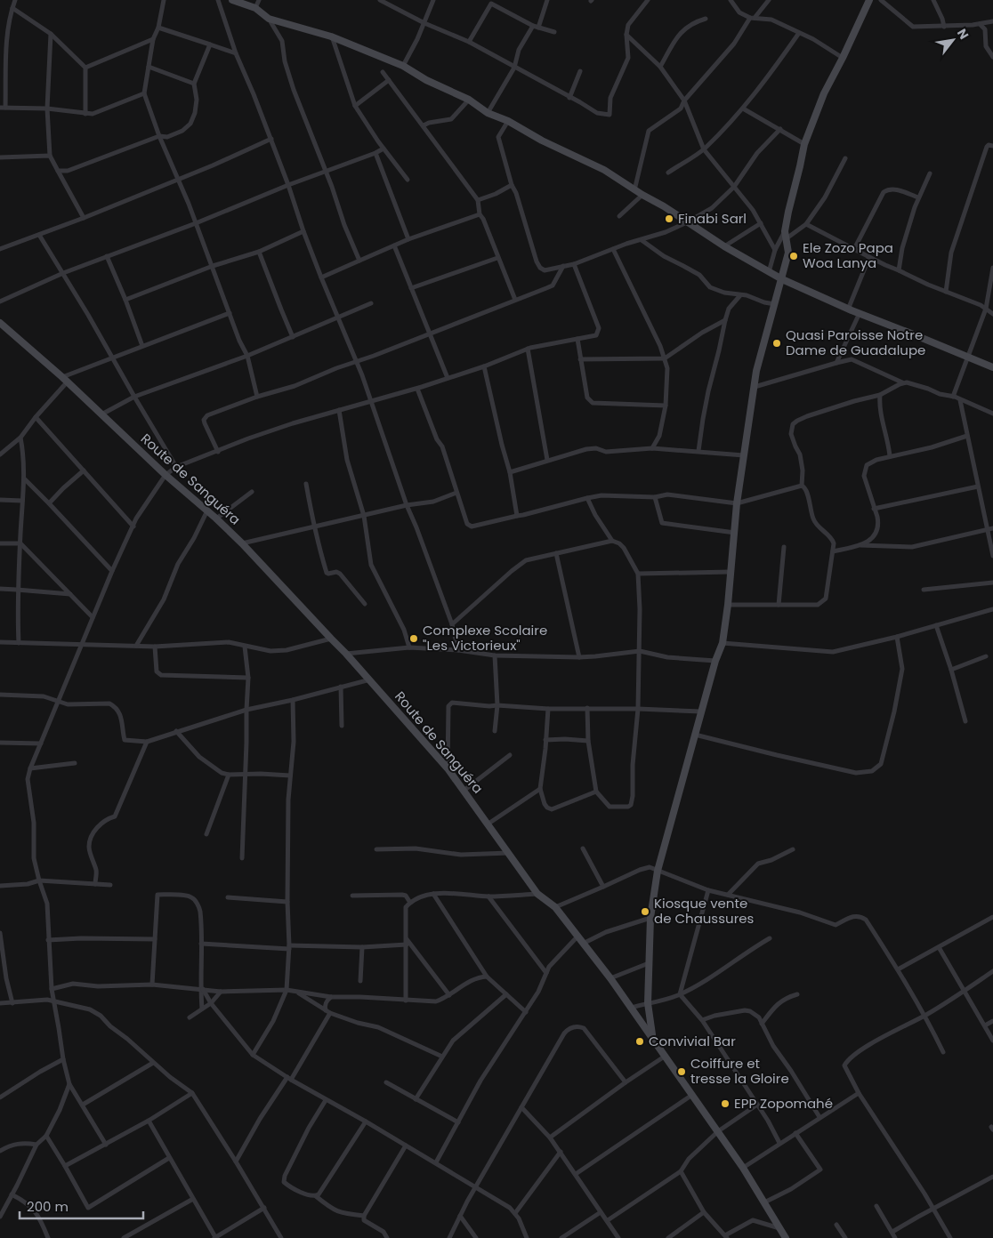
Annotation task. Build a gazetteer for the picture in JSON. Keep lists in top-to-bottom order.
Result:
{
  "streets": {
    "street": ["Route de Sanguéra"]
  },
  "places": [
    "Finabi Sarl",
    "Ele Zozo Papa Woa Lanya",
    "Quasi Paroisse Notre Dame de Guadalupe",
    "Complexe Scolaire \"Les Victorieux\"",
    "Kiosque vente de Chaussures",
    "Convivial Bar",
    "Coiffure et tresse la Gloire",
    "EPP Zopomahé"
  ],
  "scale_bar": "200 m",
  "north": "top right"
}
